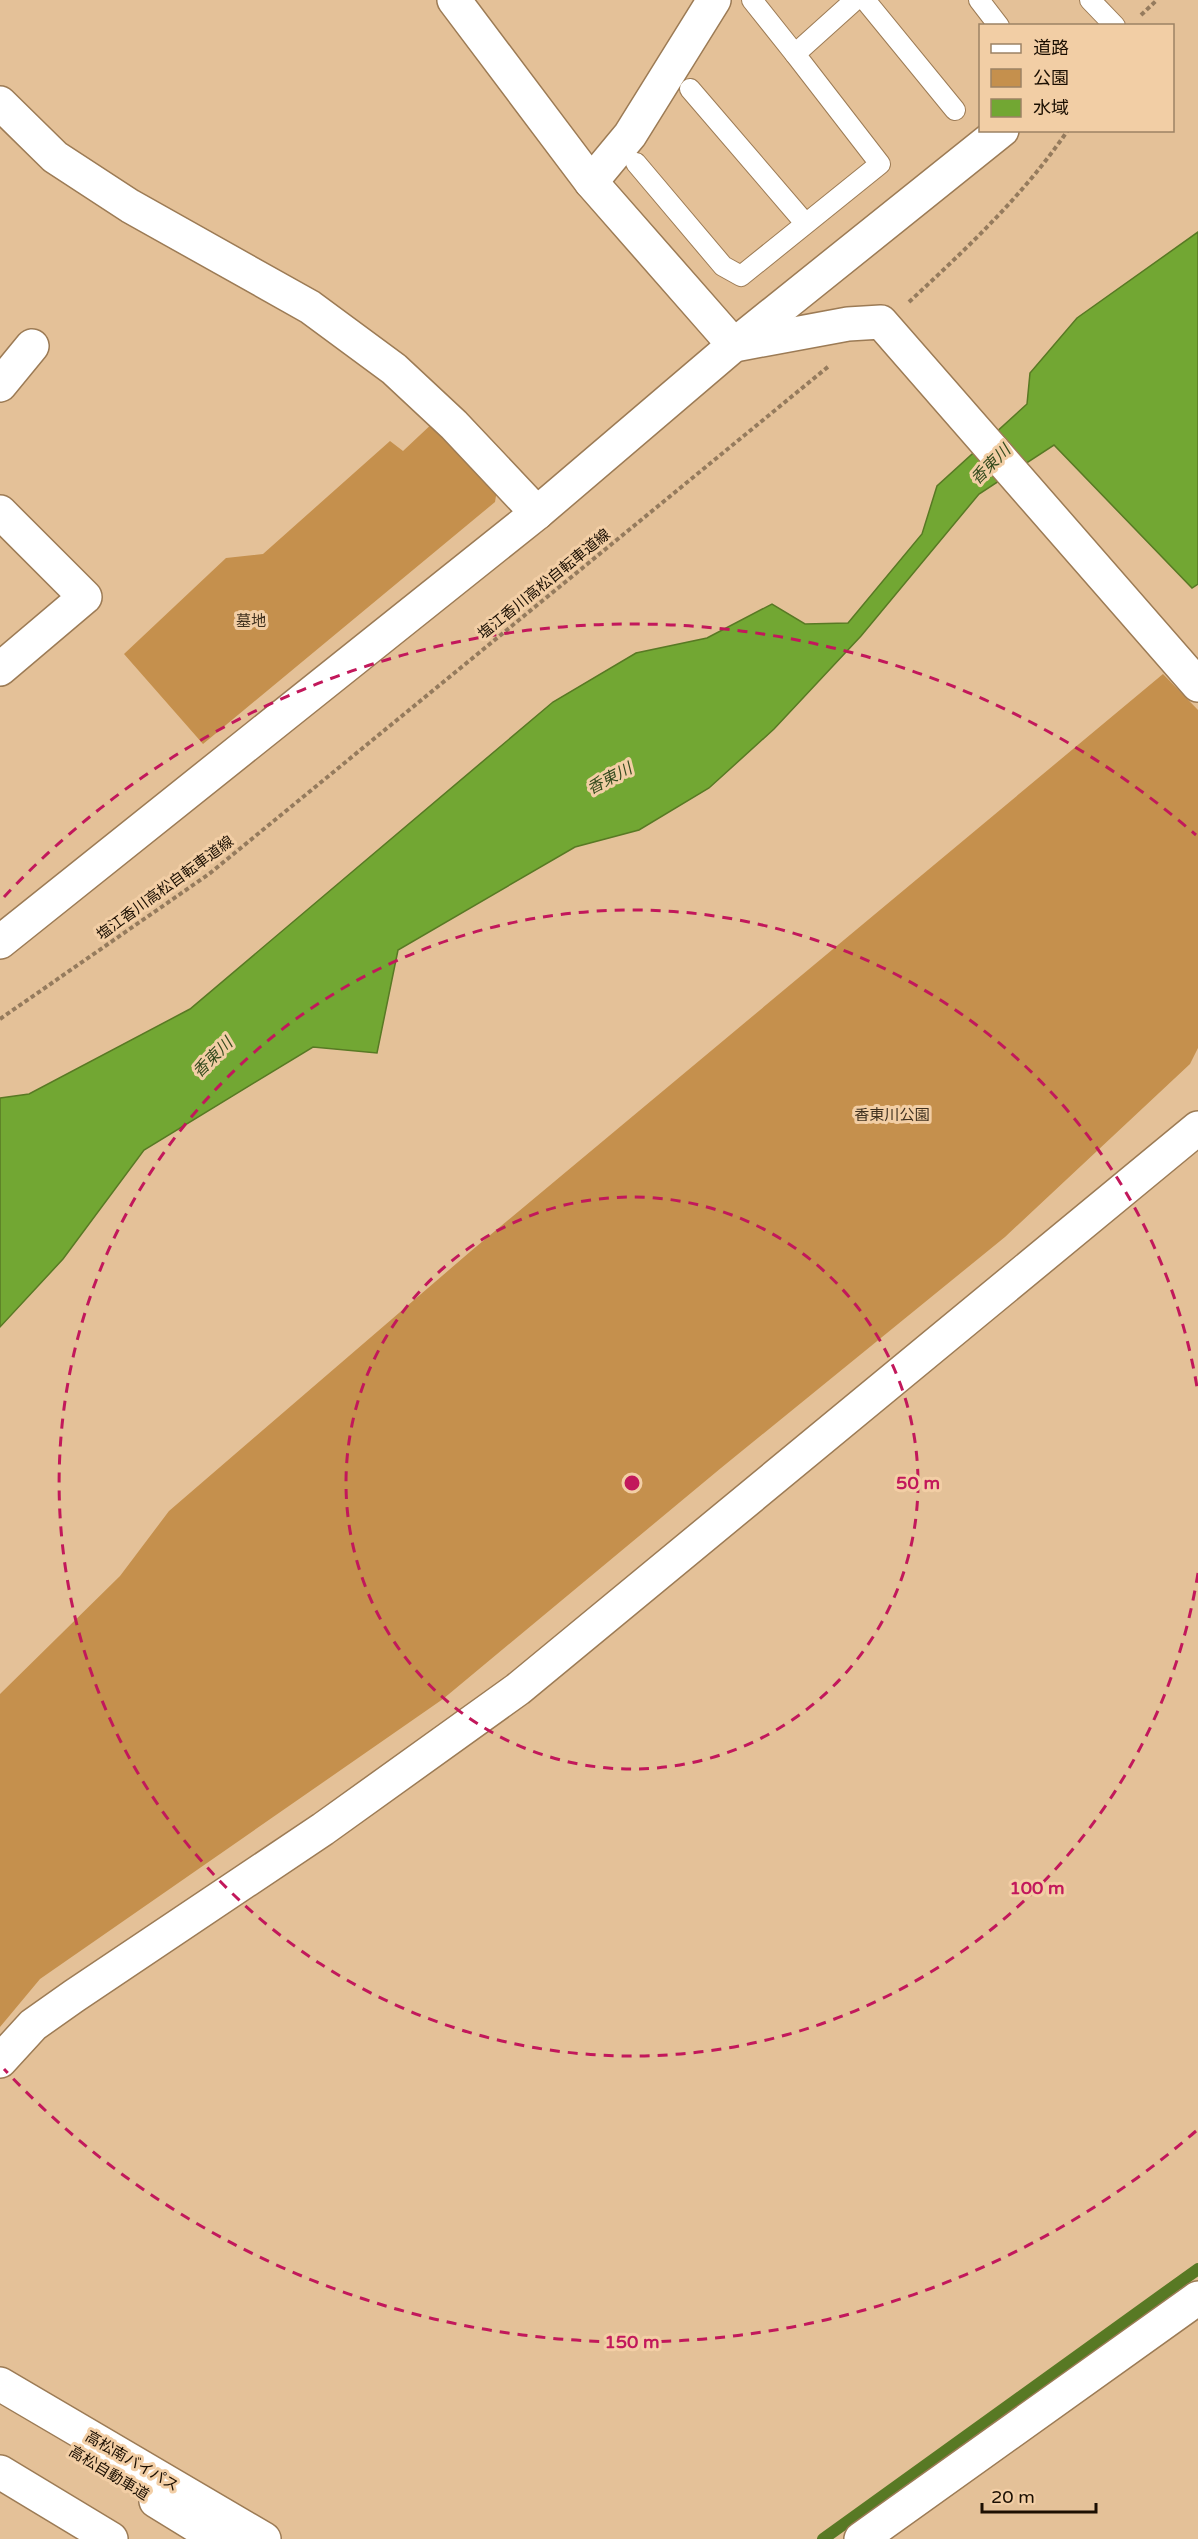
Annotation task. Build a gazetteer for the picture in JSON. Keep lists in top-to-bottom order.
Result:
{
  "streets": {
    "main road": ["高松南バイパス", "高松自動車道"],
    "path": ["塩江香川高松自転車道線"]
  },
  "water": ["香東川"],
  "parks": ["墓地", "香東川公園"],
  "legend": ["道路", "公園", "水域"],
  "scale_bar": "20 m",
  "rings": ["50 m", "100 m", "150 m"]
}
